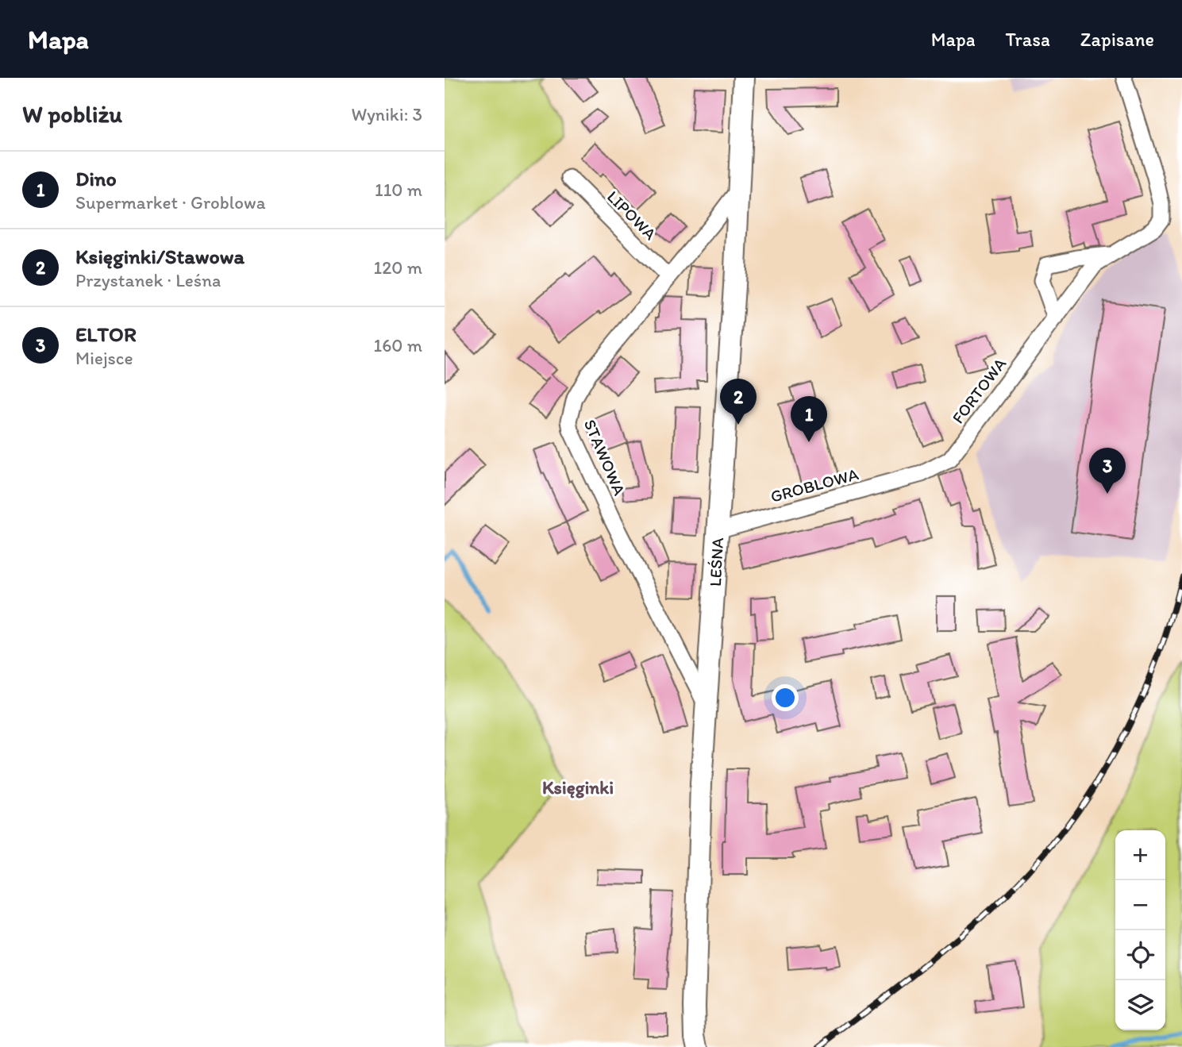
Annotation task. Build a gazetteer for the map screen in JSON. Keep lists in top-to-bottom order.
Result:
{
  "streets": {
    "main road": ["LEŚNA"],
    "street": [
      "LIPOWA",
      "FORTOWA",
      "STAWOWA",
      "GROBLOWA"
    ]
  },
  "crossings": [
    ["LIPOWA", "STAWOWA"],
    ["FORTOWA", "GROBLOWA"],
    ["STAWOWA", "LEŚNA"],
    ["GROBLOWA", "LEŚNA"]
  ],
  "districts": ["Księginki"],
  "page": {
    "header": "Mapa",
    "nav": ["Mapa", "Trasa", "Zapisane"],
    "heading": ["W pobliżu", "Wyniki: 3"],
    "list": [
      {
        "mark": "1",
        "name": "Dino",
        "note": "Supermarket · Groblowa",
        "value": "110 m"
      },
      {
        "mark": "2",
        "name": "Księginki/Stawowa",
        "note": "Przystanek · Leśna",
        "value": "120 m"
      },
      {
        "mark": "3",
        "name": "ELTOR",
        "note": "Miejsce",
        "value": "160 m"
      }
    ],
    "pins": ["2", "1", "3"],
    "map_buttons": ["+", "−"]
  }
}
